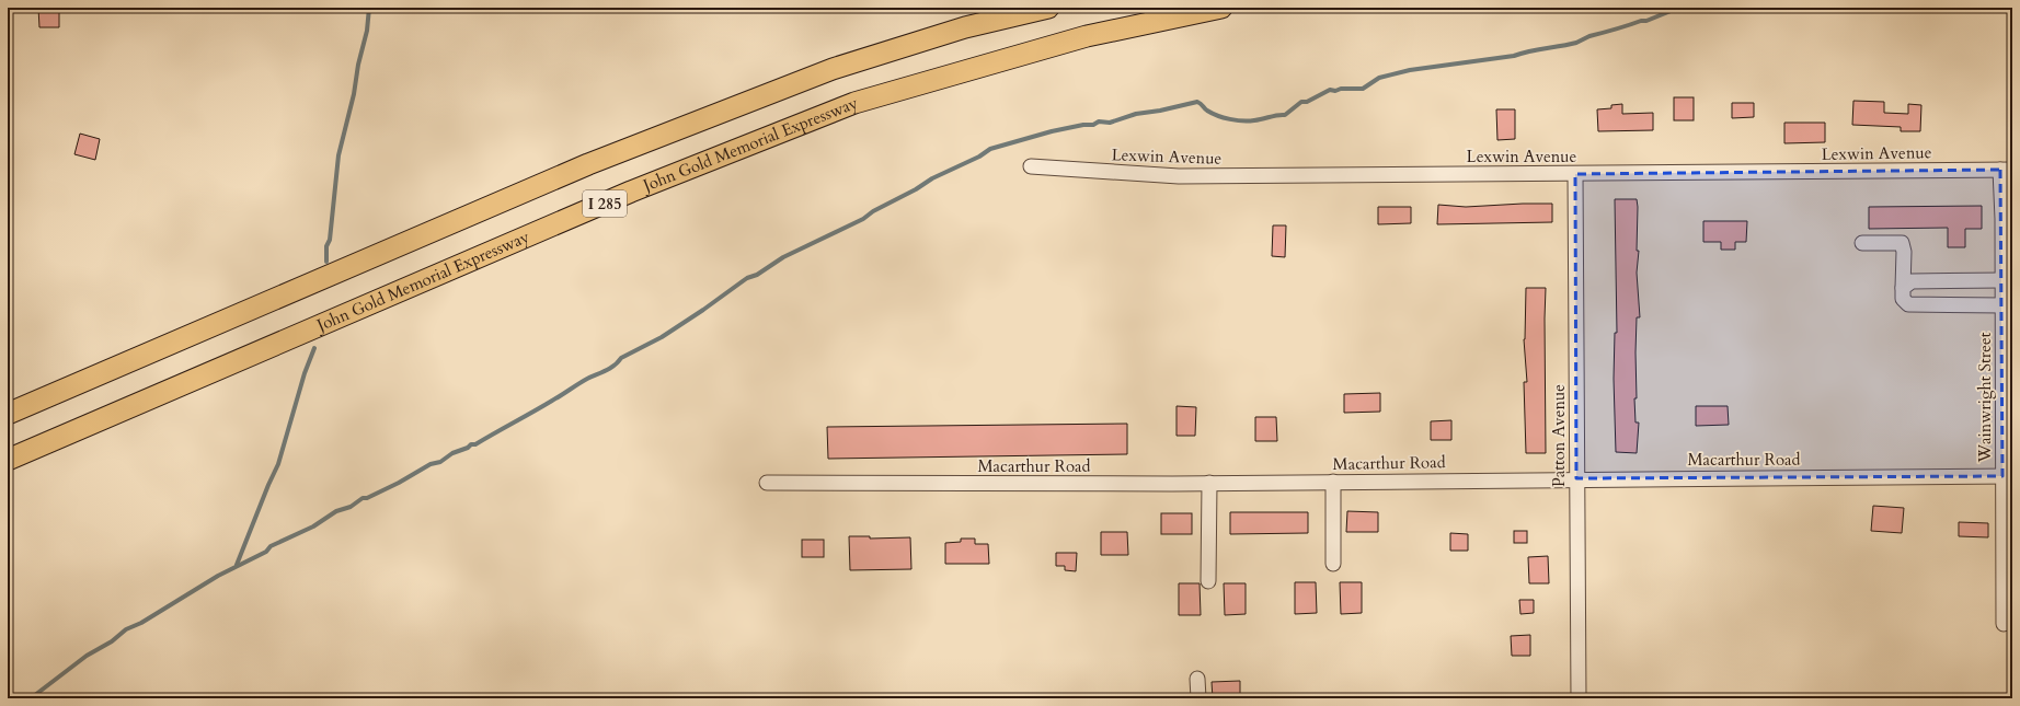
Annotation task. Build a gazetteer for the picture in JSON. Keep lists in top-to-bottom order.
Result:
{
  "streets": {
    "highway": ["John Gold Memorial Expressway", "I 285"],
    "street": [
      "Lexwin Avenue",
      "Wainwright Street",
      "Patton Avenue",
      "Macarthur Road"
    ]
  },
  "crossings": [
    ["Lexwin Avenue", "Wainwright Street"],
    ["Lexwin Avenue", "Patton Avenue"],
    ["Wainwright Street", "Macarthur Road"],
    ["Patton Avenue", "Macarthur Road"]
  ]
}
